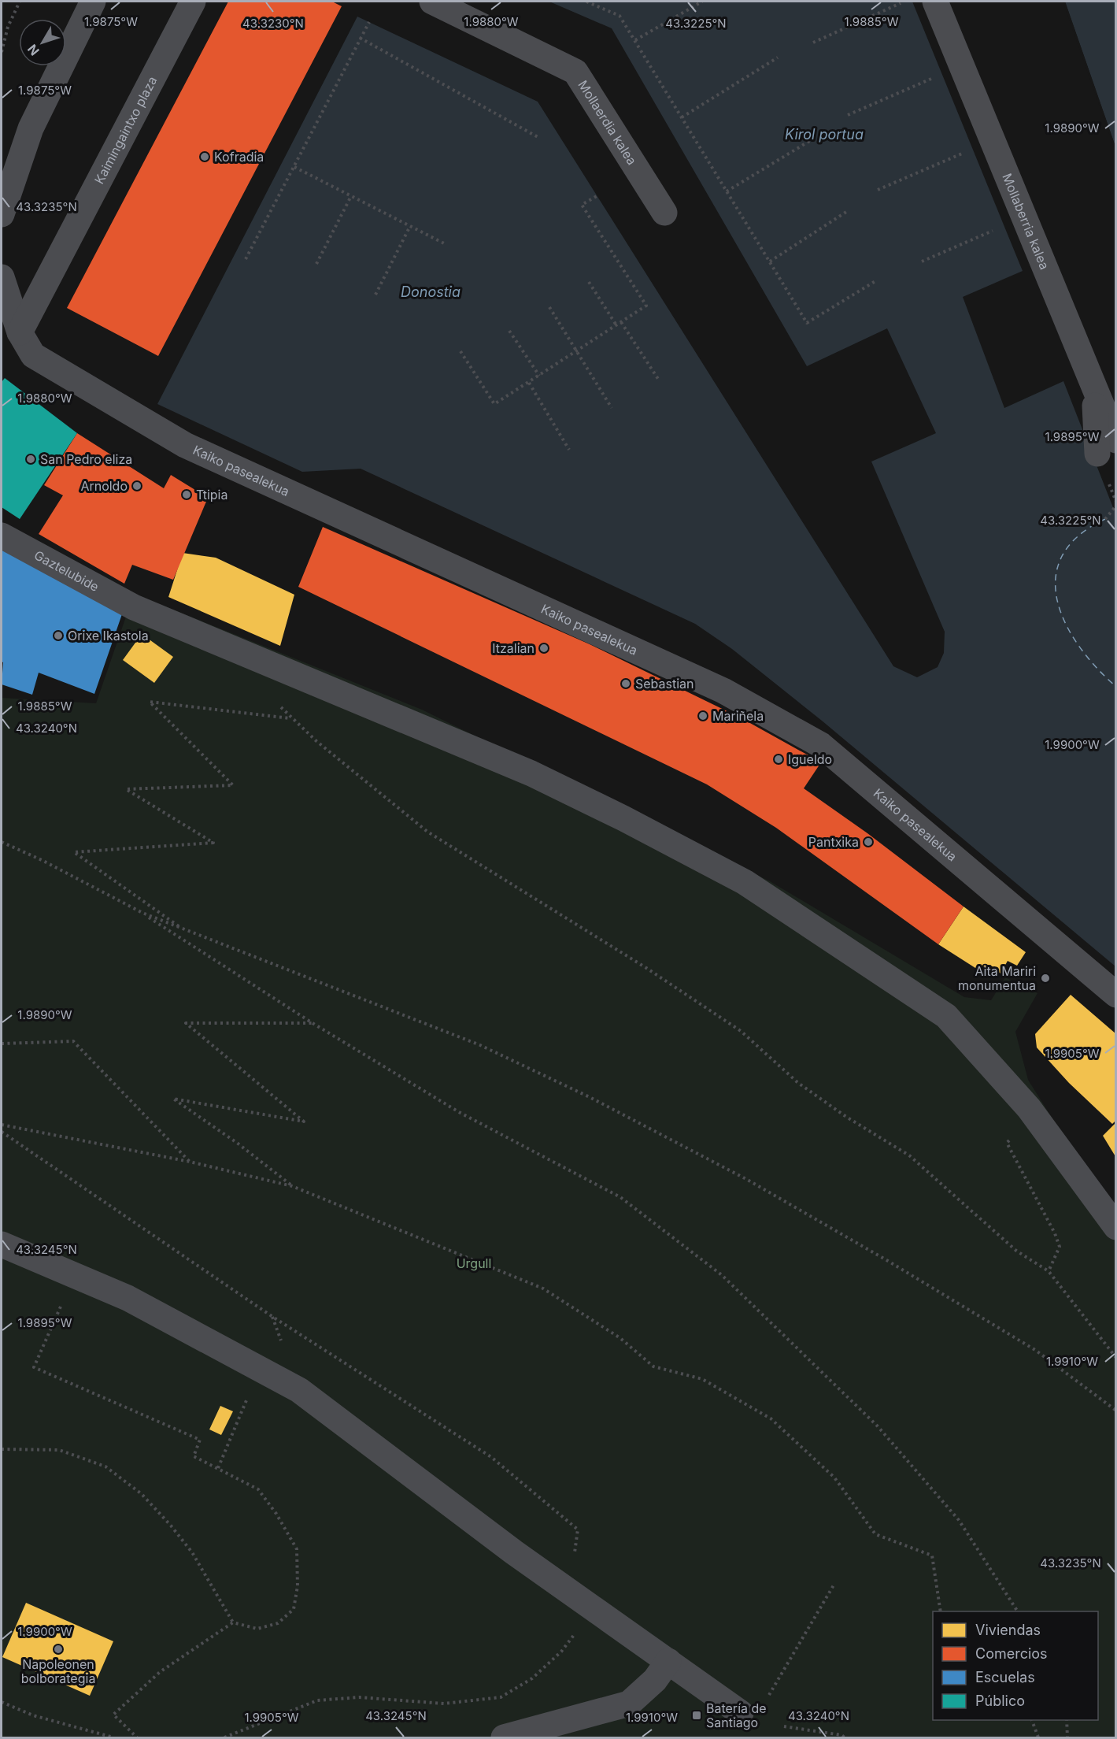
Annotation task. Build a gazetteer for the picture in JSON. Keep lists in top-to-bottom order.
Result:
{
  "streets": {
    "street": [
      "Mollaerdia kalea",
      "Kaimingaintxo plaza",
      "Mollaberria kalea",
      "Kaiko pasealekua",
      "Gaztelubide"
    ]
  },
  "crossings": [
    ["Kaimingaintxo plaza", "Kaiko pasealekua"]
  ],
  "water": ["Kirol portua", "Donostia"],
  "parks": ["Urgull"],
  "places": {
    "other": [
      "Kofradia",
      "San Pedro eliza",
      "Arnoldo",
      "Ttipia",
      "Orixe Ikastola",
      "Itzalian",
      "Sebastian",
      "Mariñela",
      "Igueldo",
      "Pantxika",
      "Aita Mariri monumentua",
      "Napoleonen bolborategia"
    ],
    "transit": ["Batería de Santiago"]
  },
  "legend": [
    "Viviendas",
    "Comercios",
    "Escuelas",
    "Público"
  ],
  "north": "bottom left",
  "coordinates": [
    "1.9875°W",
    "1.9880°W",
    "1.9885°W",
    "43.3230°N",
    "43.3225°N",
    "1.9890°W",
    "43.3235°N",
    "1.9895°W",
    "43.3240°N",
    "1.9900°W",
    "1.9905°W",
    "43.3245°N",
    "1.9910°W"
  ]
}
